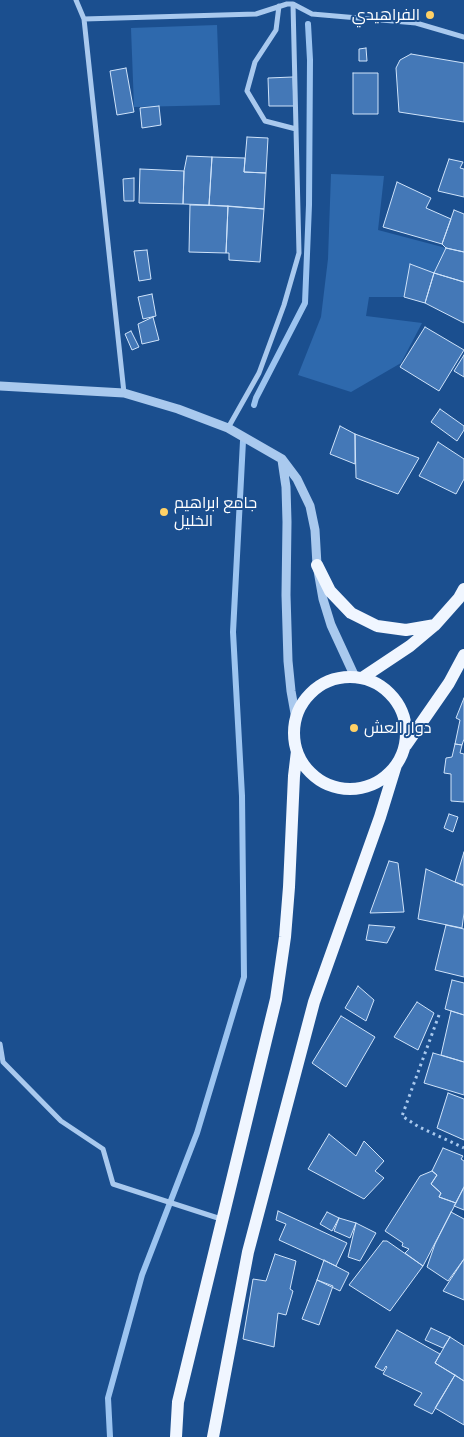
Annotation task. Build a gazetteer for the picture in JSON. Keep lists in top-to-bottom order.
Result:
{
  "places": ["الفراهيدي", "جامع ابراهيم الخليل", "دوار العش"]
}
